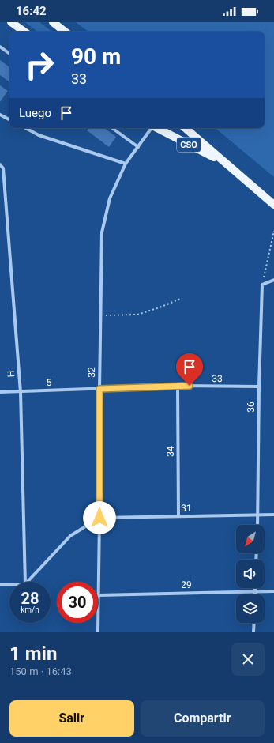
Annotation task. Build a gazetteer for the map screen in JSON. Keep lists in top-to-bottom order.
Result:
{
  "streets": {
    "main road": ["CSO"],
    "street": [
      "32",
      "H",
      "33",
      "5",
      "36",
      "34",
      "31",
      "29"
    ]
  },
  "crossings": [
    ["32", "33"],
    ["32", "5"],
    ["32", "31"],
    ["32", "29"],
    ["H", "5"],
    ["33", "5"],
    ["33", "36"],
    ["33", "34"],
    ["36", "31"],
    ["34", "31"]
  ],
  "north": "bottom left",
  "page": {
    "status": "16:42",
    "turn": ["90 m", "33"],
    "then": "Luego",
    "speed": "28 km/h",
    "limit": "30",
    "heading": ["1 min", "150 m · 16:43"],
    "buttons": ["Salir", "Compartir"]
  }
}
